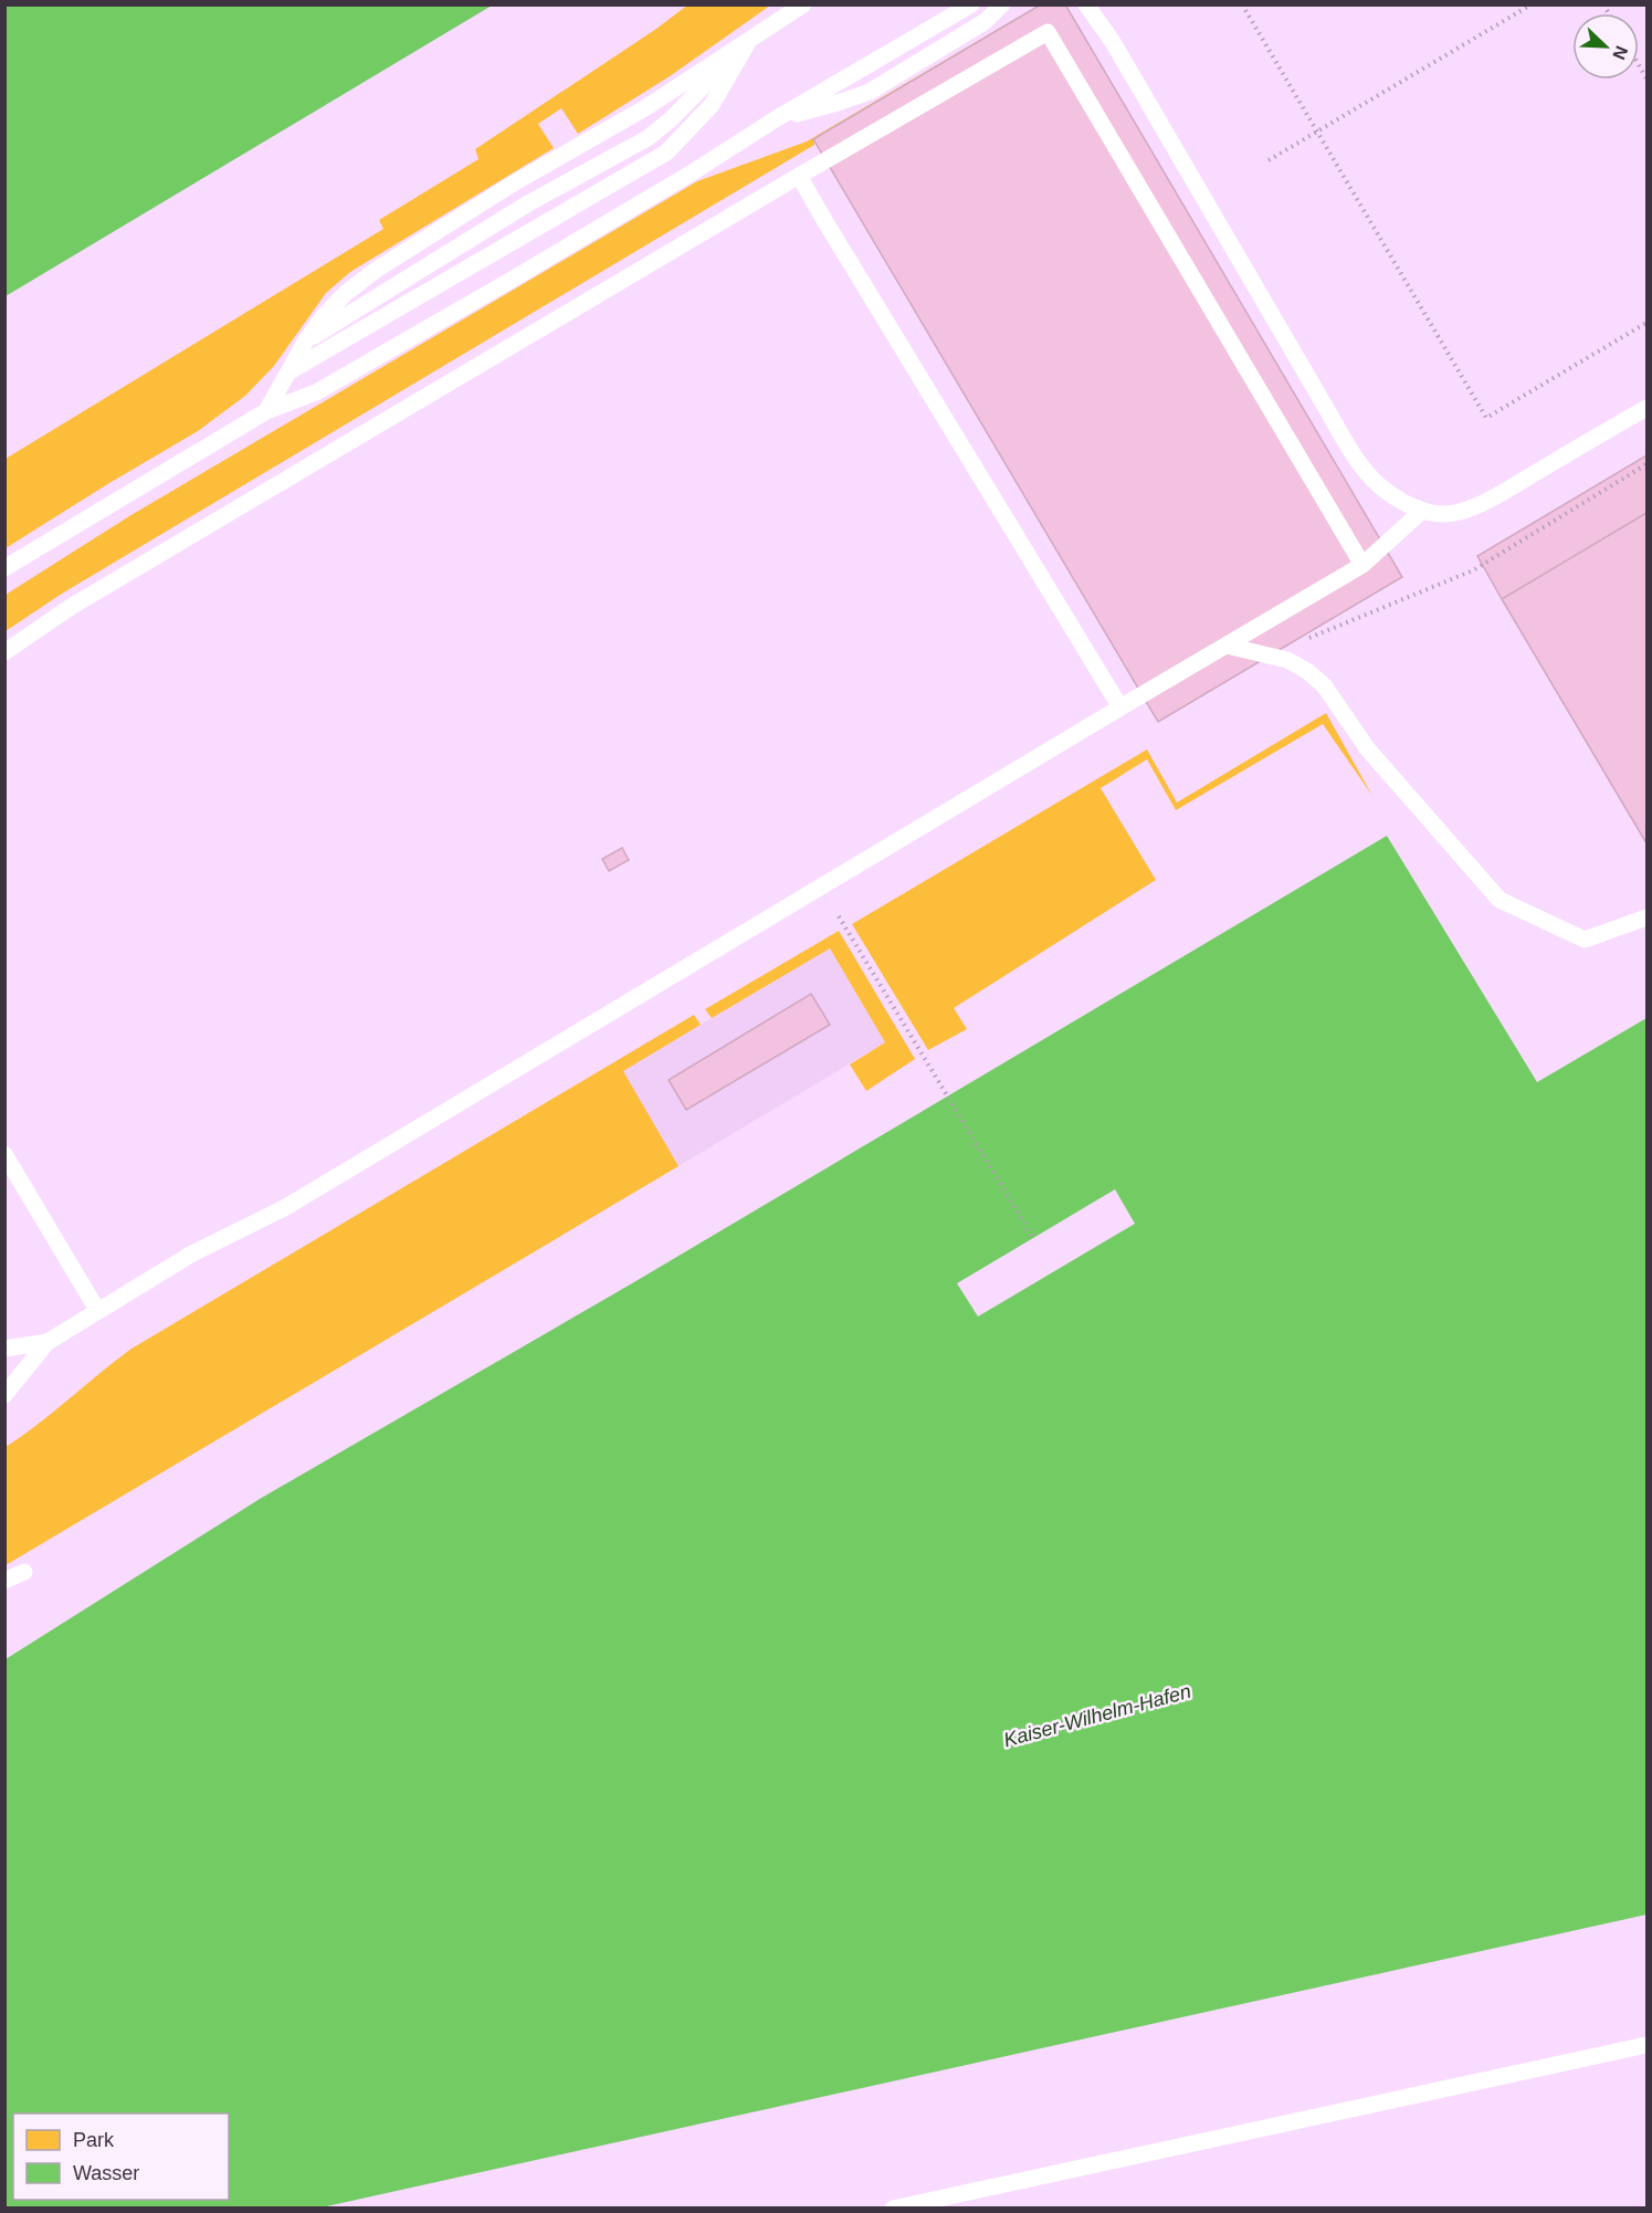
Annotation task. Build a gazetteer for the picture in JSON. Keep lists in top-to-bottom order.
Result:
{
  "water": ["Kaiser-Wilhelm-Hafen"],
  "legend": ["Park", "Wasser"],
  "north": "bottom right"
}
